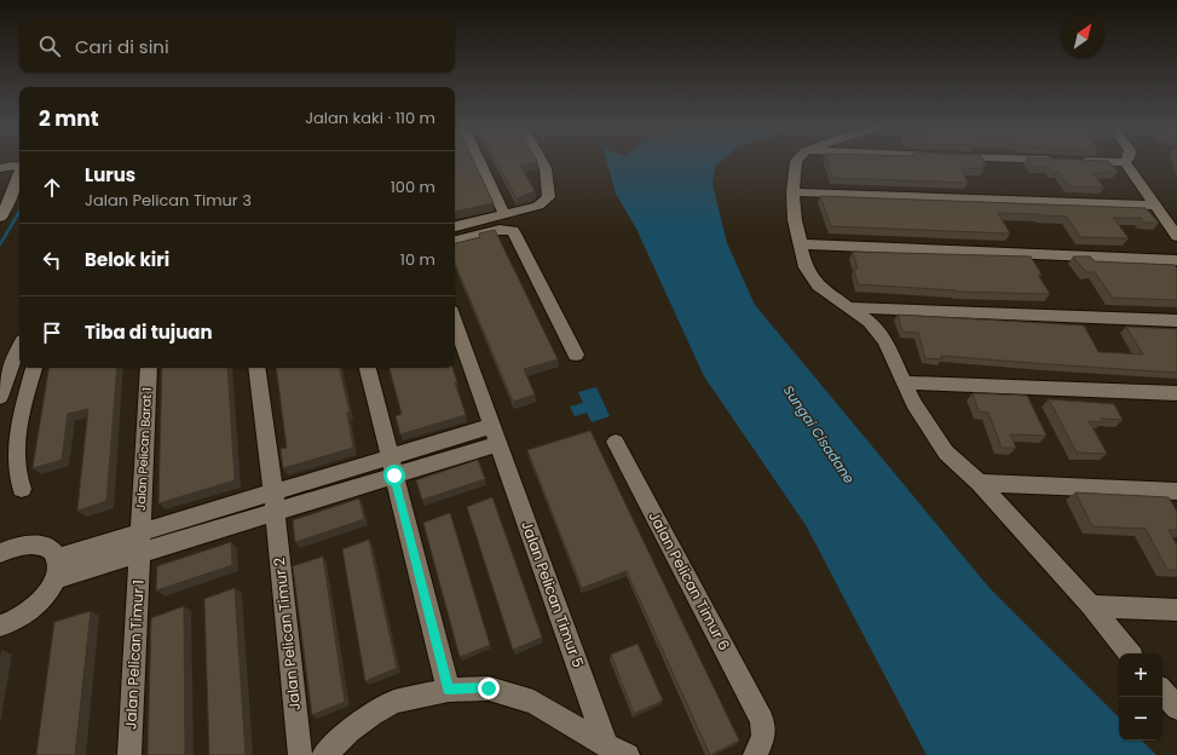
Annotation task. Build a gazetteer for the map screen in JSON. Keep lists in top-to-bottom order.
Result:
{
  "streets": {
    "street": [
      "Jalan Pelican Barat 1",
      "Jalan Pelican Timur 6",
      "Jalan Pelican Timur 5",
      "Jalan Pelican Timur 2",
      "Jalan Pelican Timur 1"
    ]
  },
  "crossings": [
    ["Jalan Pelican Barat 1", "Jalan Pelican Timur 1"]
  ],
  "water": ["Sungai Cisadane"],
  "north": "top right",
  "page": {
    "search": "Cari di sini",
    "heading": ["2 mnt", "Jalan kaki · 110 m"],
    "list": [
      ["Lurus", "Jalan Pelican Timur 3", "100 m"],
      ["Belok kiri", "10 m"],
      "Tiba di tujuan"
    ],
    "map_buttons": ["+", "−"]
  }
}
